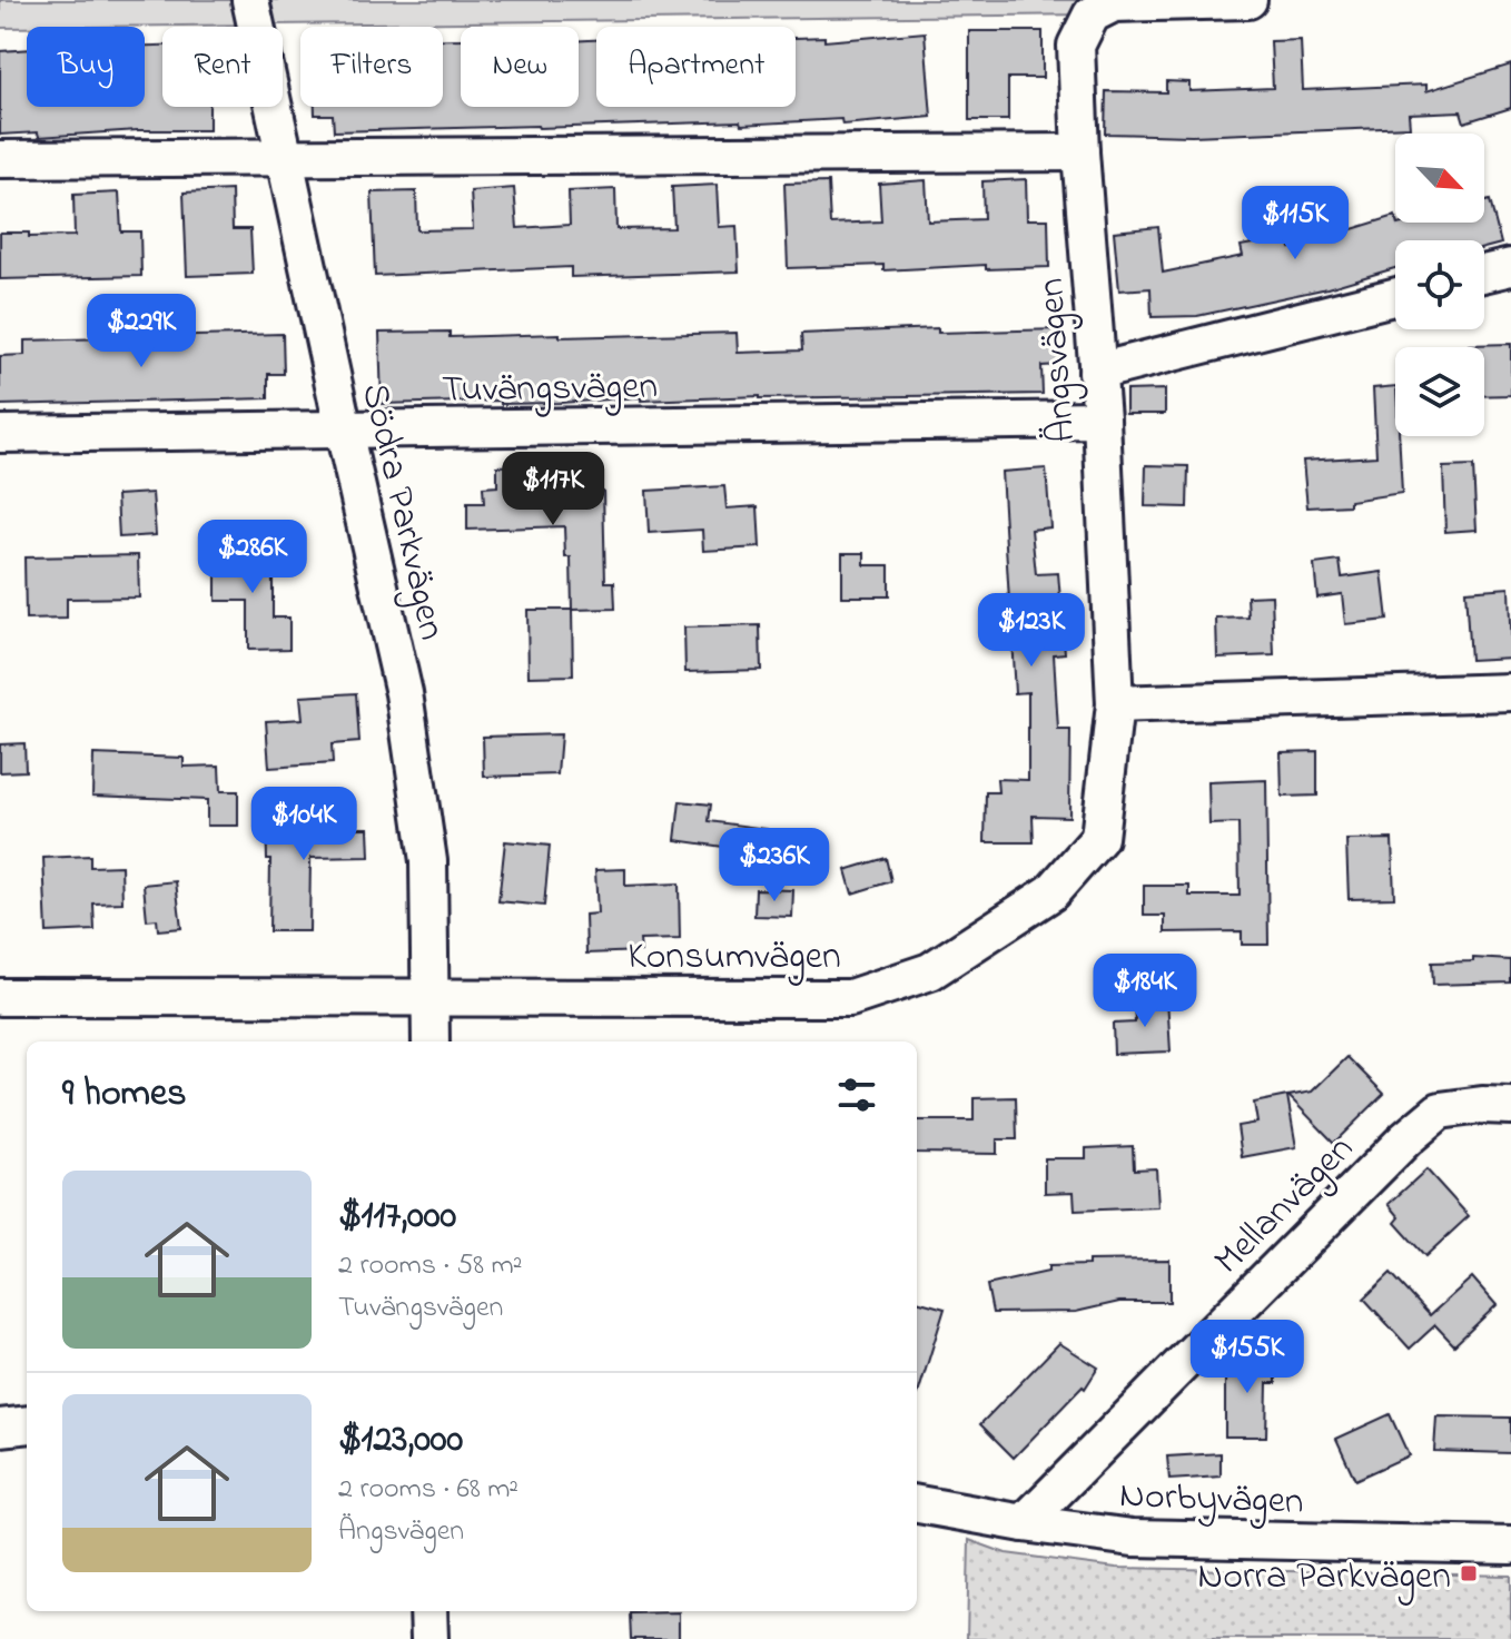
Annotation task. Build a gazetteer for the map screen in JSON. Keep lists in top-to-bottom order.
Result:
{
  "streets": {
    "street": [
      "Ängsvägen",
      "Tuvängsvägen",
      "Södra Parkvägen",
      "Konsumvägen",
      "Mellanvägen",
      "Norbyvägen"
    ]
  },
  "crossings": [
    ["Ängsvägen", "Tuvängsvägen"],
    ["Ängsvägen", "Konsumvägen"],
    ["Tuvängsvägen", "Södra Parkvägen"],
    ["Södra Parkvägen", "Konsumvägen"],
    ["Mellanvägen", "Norbyvägen"]
  ],
  "places": {
    "transit": ["Norra Parkvägen"]
  },
  "north": "bottom right",
  "page": {
    "chip": [
      "Buy",
      "Rent",
      "Filters",
      "New",
      "Apartment"
    ],
    "price": [
      "$115K",
      "$229K",
      "$117K",
      "$286K",
      "$123K",
      "$104K",
      "$236K",
      "$184K",
      "$155K"
    ],
    "heading": "9 homes",
    "list": [
      {
        "name": "$117,000",
        "note": "2 rooms · 58 m² · Tuvängsvägen"
      },
      {
        "name": "$123,000",
        "note": "2 rooms · 68 m² · Ängsvägen"
      }
    ]
  }
}
